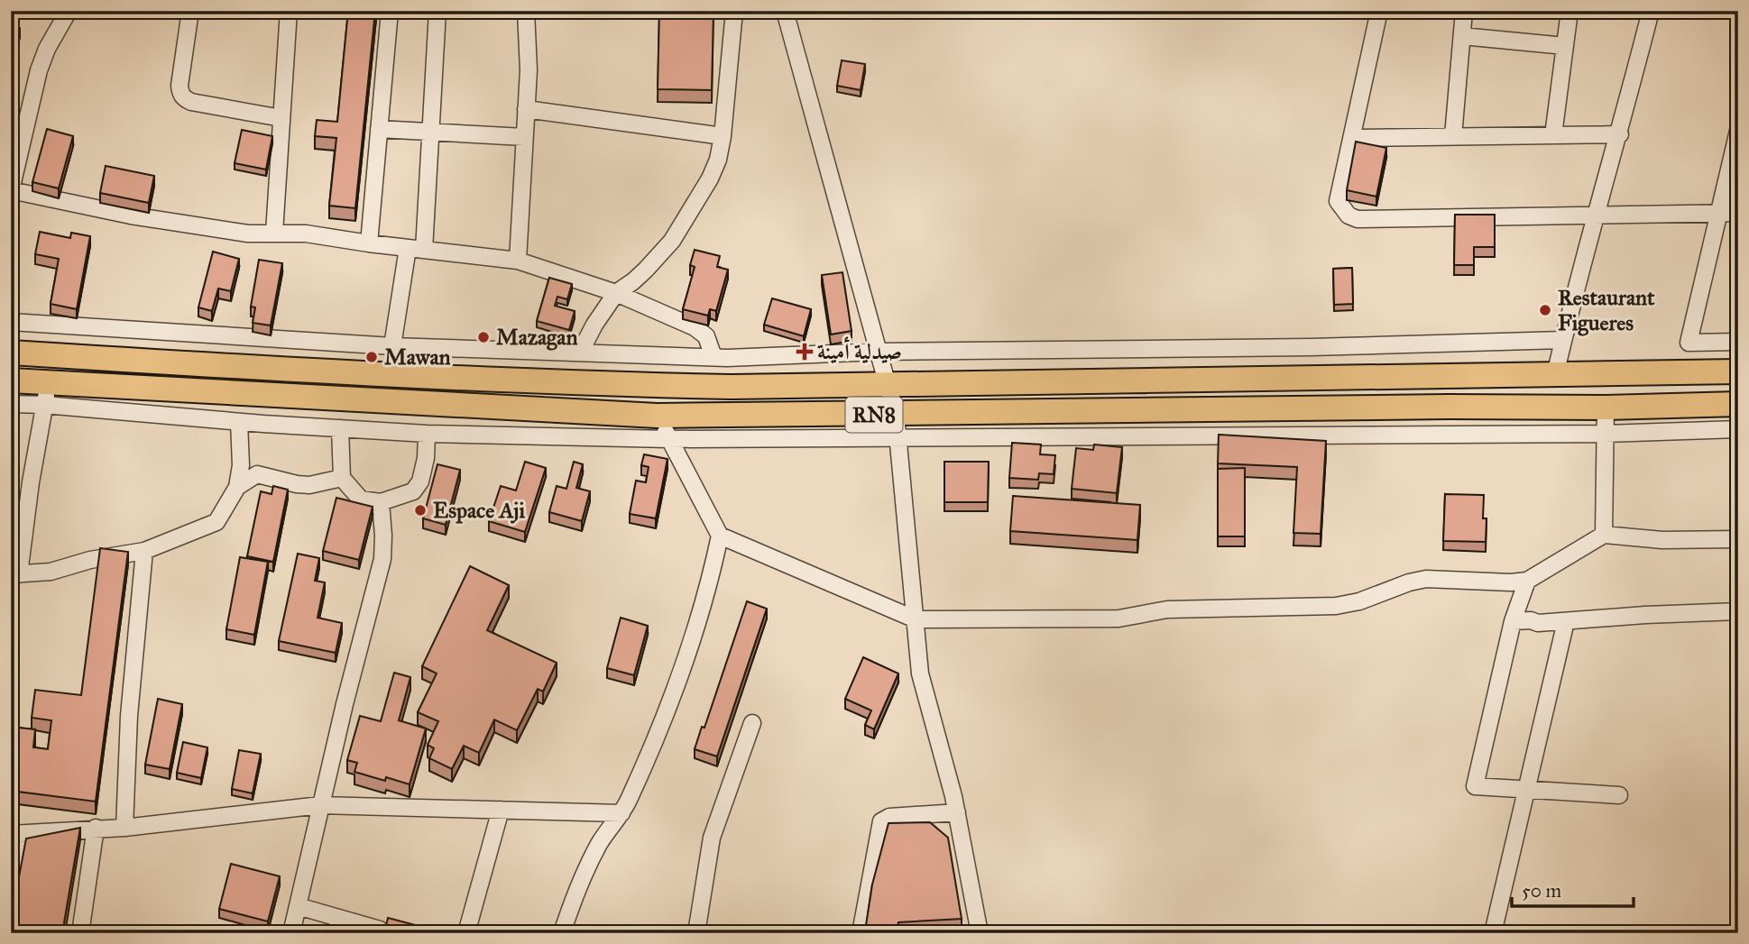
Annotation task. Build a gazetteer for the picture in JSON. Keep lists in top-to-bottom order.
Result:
{
  "streets": {
    "highway": ["RN8"]
  },
  "places": {
    "other": [
      "Restaurant Figueres",
      "Mazagan",
      "Mawan",
      "Espace Aji"
    ],
    "health": ["صيدلية أمينة"]
  },
  "scale_bar": "50 m"
}
